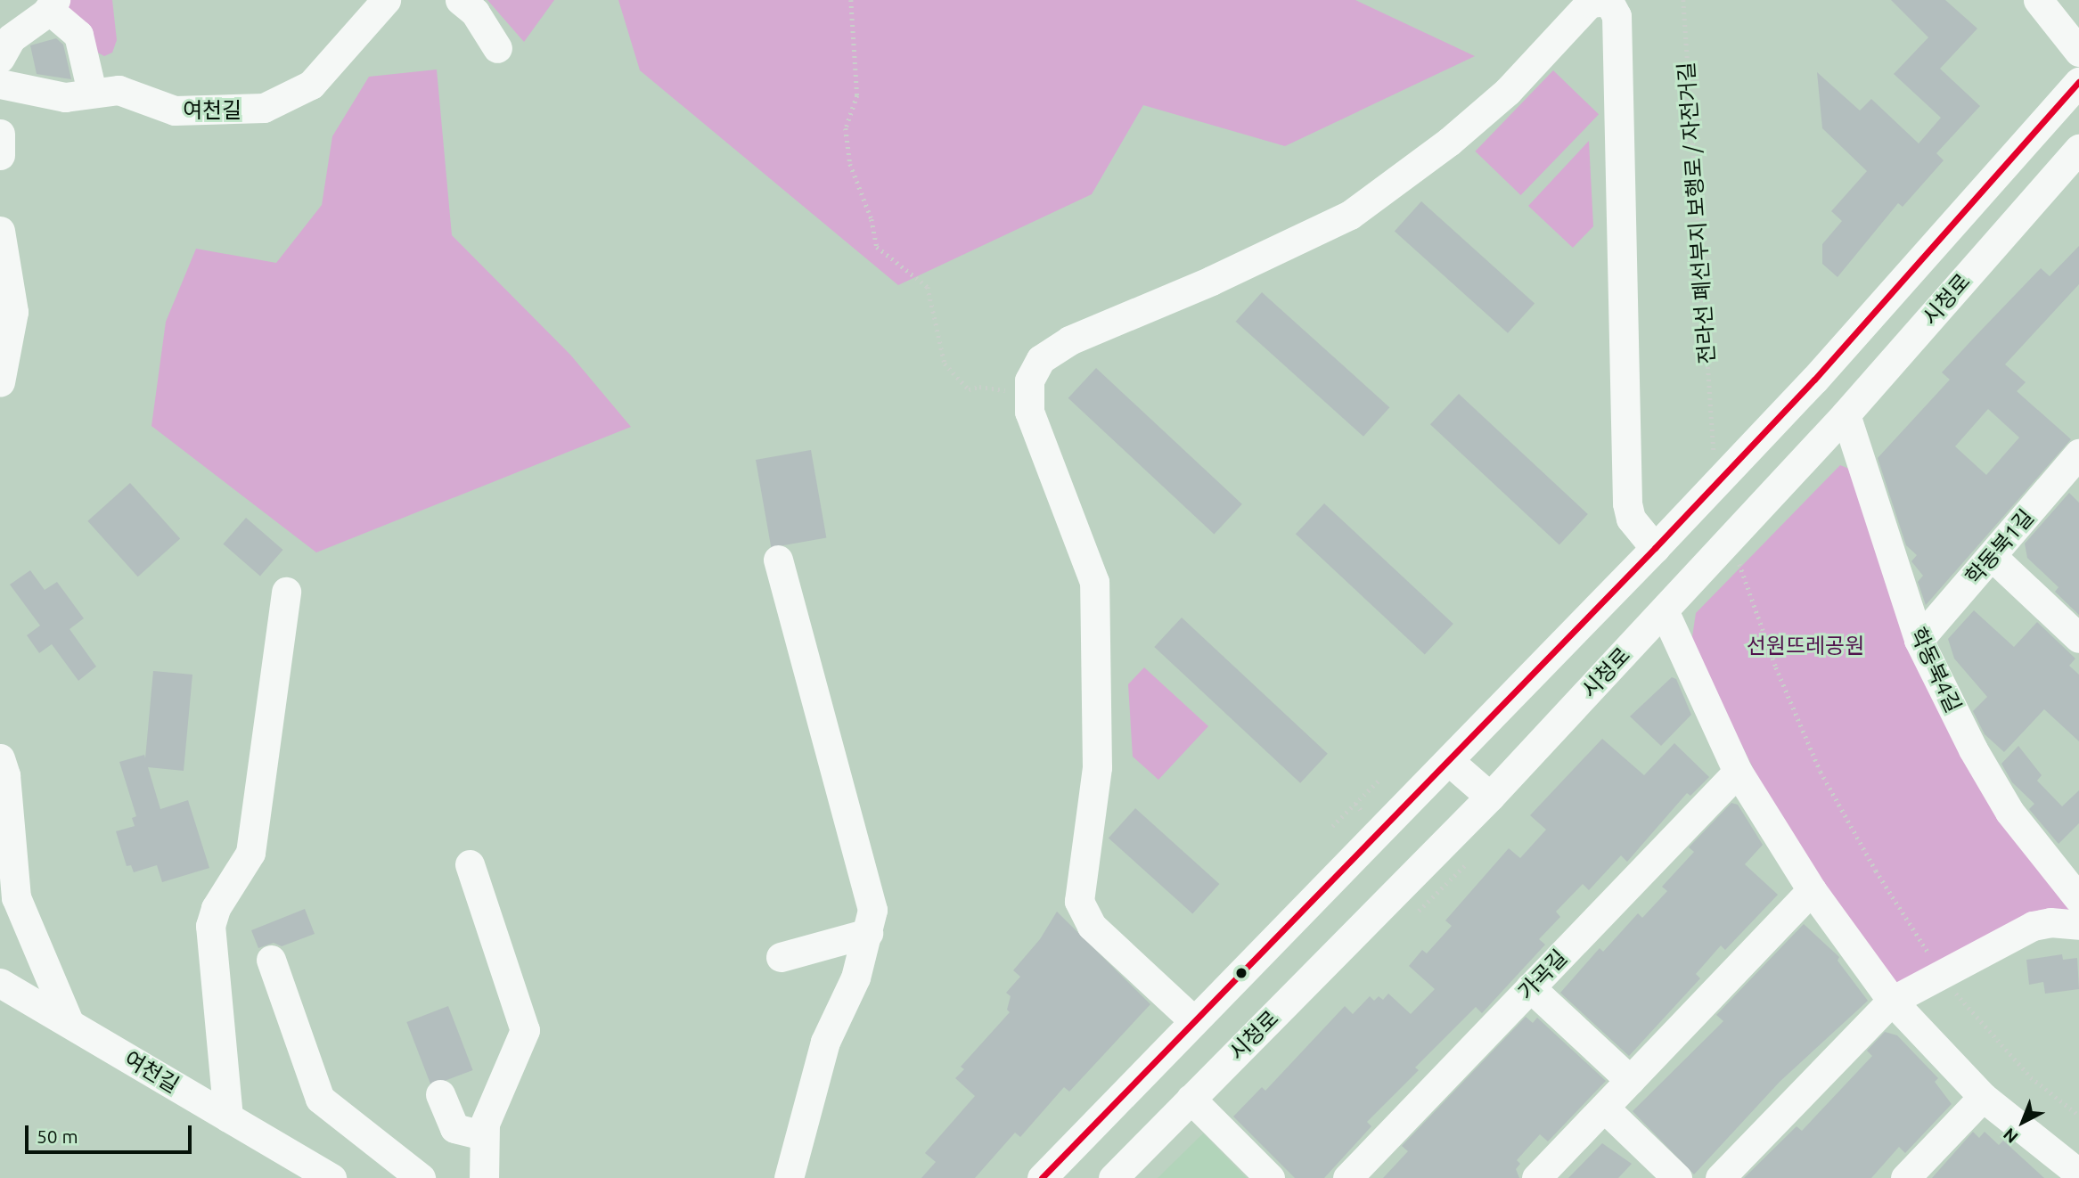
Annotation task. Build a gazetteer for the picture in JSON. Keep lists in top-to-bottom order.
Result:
{
  "streets": {
    "street": [
      "여천길",
      "시청로",
      "학동북1길",
      "학동북4길",
      "가곡길"
    ],
    "path": ["전라선 폐선부지 보행로 / 자전거길"]
  },
  "crossings": [
    ["시청로", "학동북4길"],
    ["학동북1길", "학동북4길"]
  ],
  "parks": ["선원뜨레공원"],
  "scale_bar": "50 m",
  "north": "bottom left"
}
